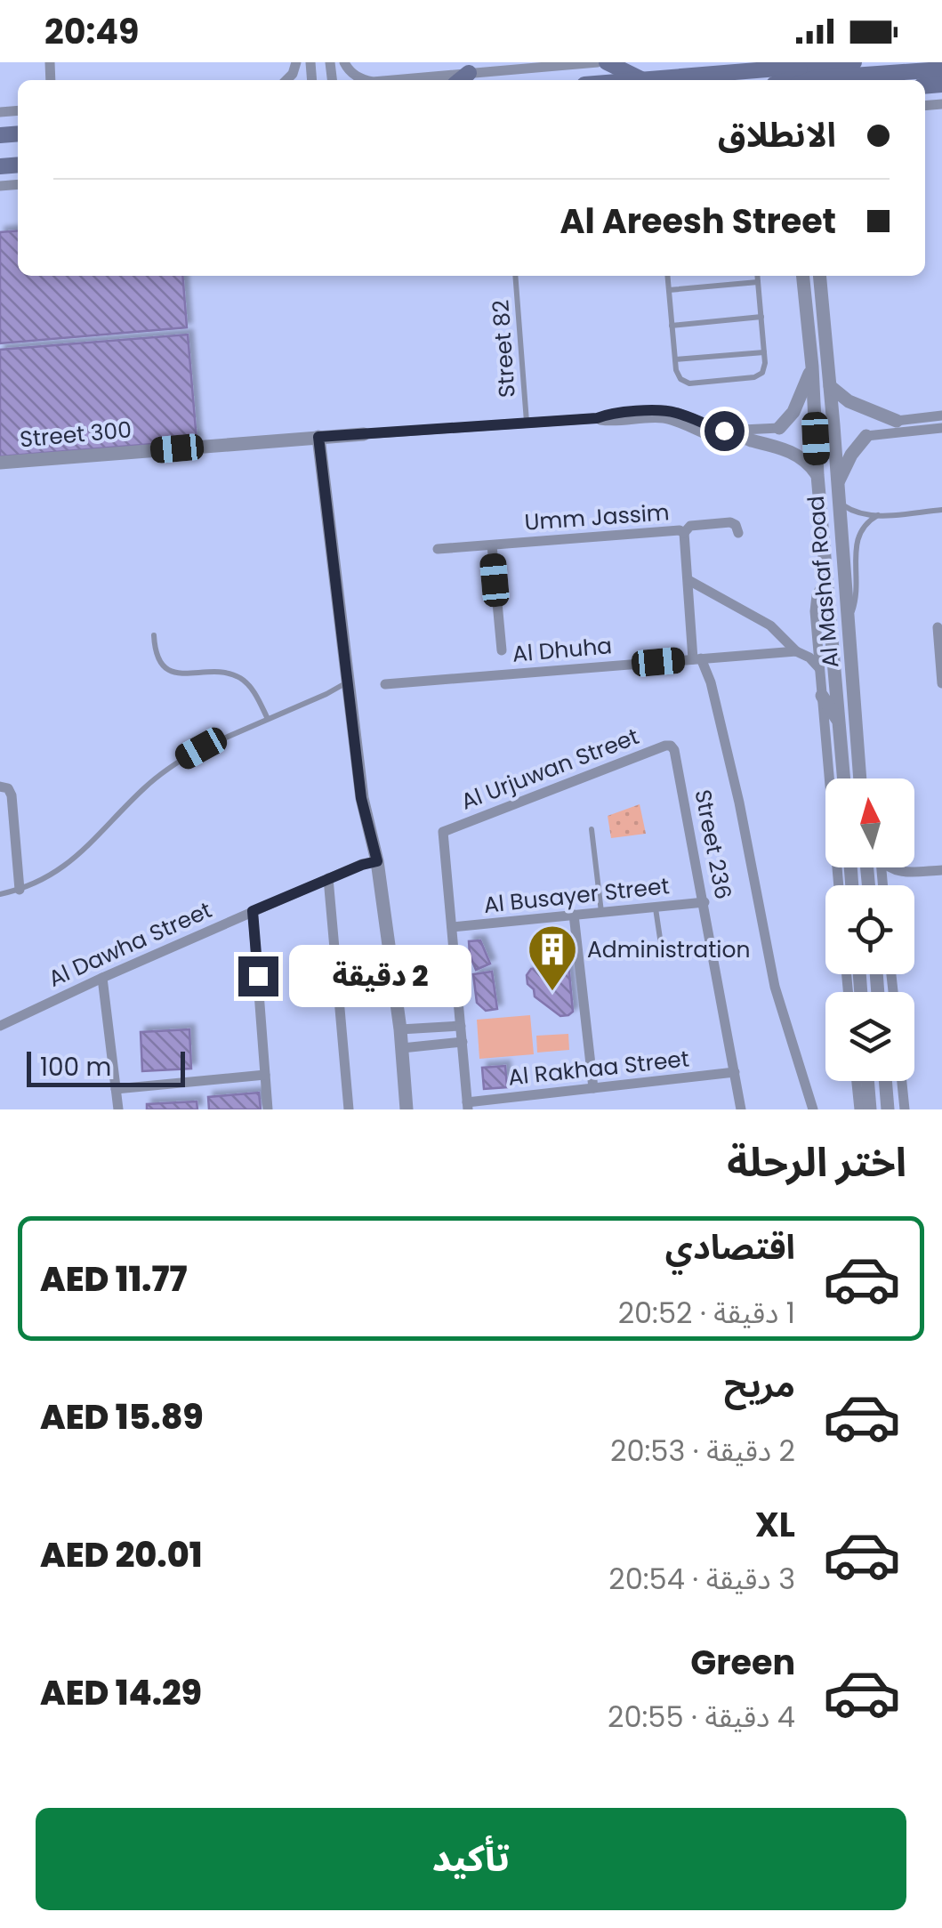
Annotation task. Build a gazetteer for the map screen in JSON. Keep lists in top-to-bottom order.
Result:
{
  "streets": {
    "street": [
      "Street 300",
      "Umm Jassim",
      "Al Mashaf Road",
      "Al Dhuha",
      "Al Urjuwan Street",
      "Street 236",
      "Al Busayer Street",
      "Al Dawha Street",
      "Al Rakhaa Street"
    ],
    "lane": ["Street 82"]
  },
  "crossings": [
    ["Street 82", "Street 300"],
    ["Umm Jassim", "Al Dhuha"],
    ["Al Urjuwan Street", "Street 236"],
    ["Al Urjuwan Street", "Al Busayer Street"],
    ["Street 236", "Al Busayer Street"],
    ["Street 236", "Al Rakhaa Street"]
  ],
  "places": {
    "building": ["Administration"]
  },
  "scale_bar": "100 m",
  "north": "top",
  "page": {
    "status": "20:49",
    "banner": ["الانطلاق", "Al Areesh Street"],
    "bubble": "2 دقيقة",
    "scale": "100 m",
    "heading": "اختر الرحلة",
    "list": [
      {
        "name": "اقتصادي",
        "note": "1 دقيقة · 20:52",
        "value": "AED 11.77"
      },
      {
        "name": "مريح",
        "note": "2 دقيقة · 20:53",
        "value": "AED 15.89"
      },
      {
        "name": "XL",
        "note": "3 دقيقة · 20:54",
        "value": "AED 20.01"
      },
      {
        "name": "Green",
        "note": "4 دقيقة · 20:55",
        "value": "AED 14.29"
      }
    ],
    "buttons": "تأكيد"
  }
}
